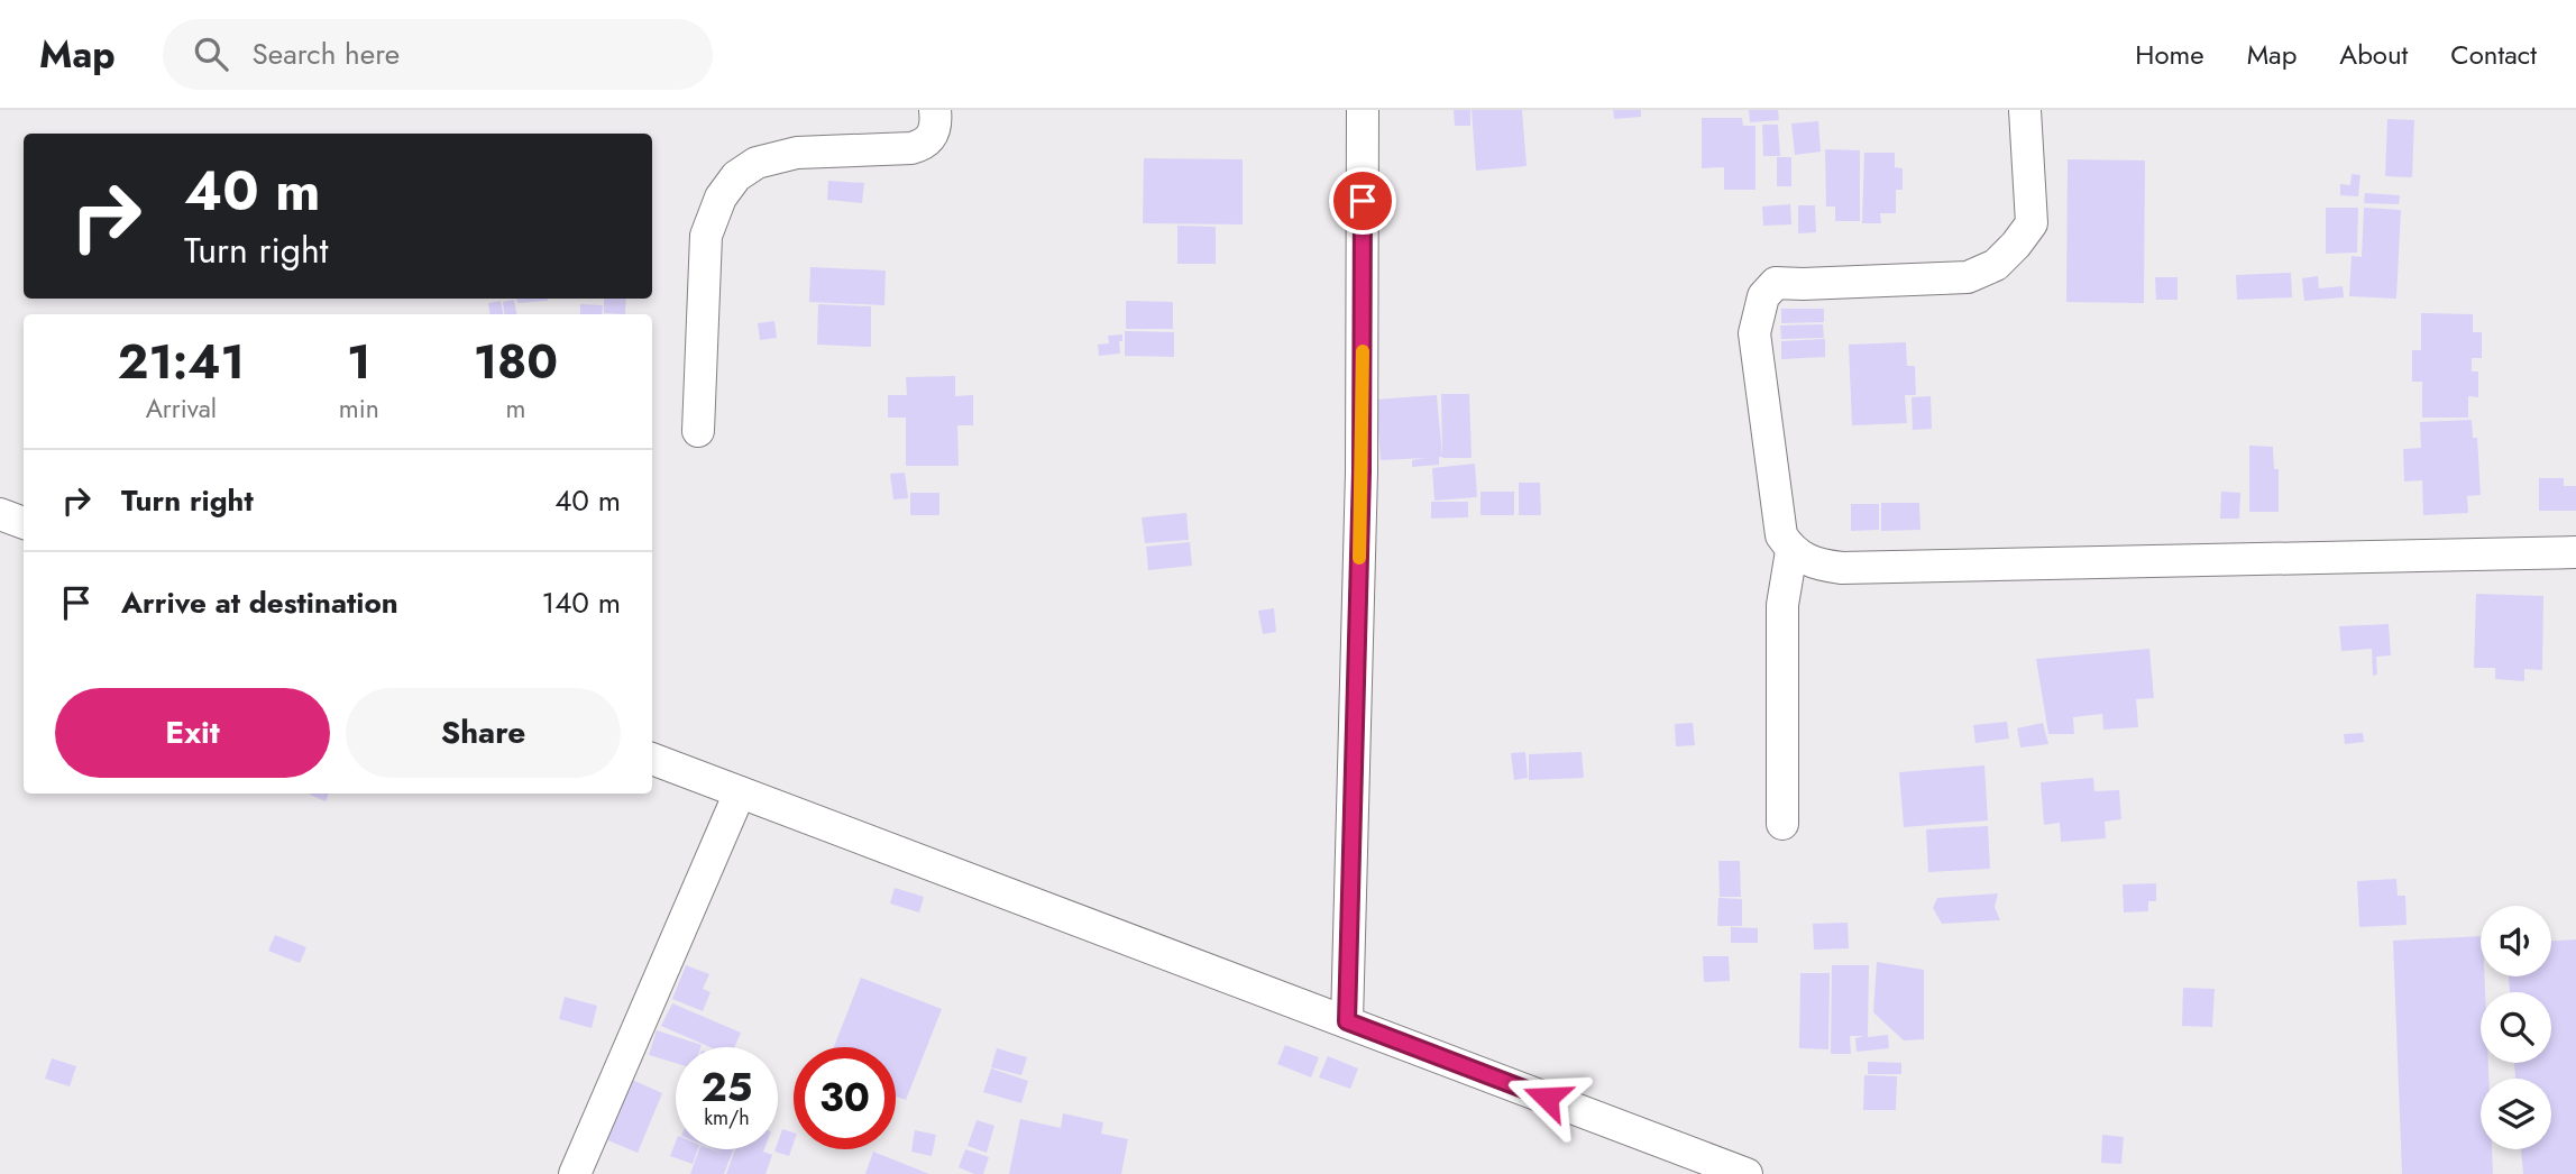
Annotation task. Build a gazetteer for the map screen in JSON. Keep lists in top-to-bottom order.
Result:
{
  "page": {
    "header": "Map",
    "search": "Search here",
    "nav": [
      "Home",
      "Map",
      "About",
      "Contact"
    ],
    "turn": ["40 m", "Turn right"],
    "eta": [
      "21:41",
      "Arrival",
      "1",
      "min",
      "180",
      "m"
    ],
    "list": [
      {
        "name": "Turn right",
        "value": "40 m"
      },
      {
        "name": "Arrive at destination",
        "value": "140 m"
      }
    ],
    "buttons": ["Exit", "Share"],
    "speed": "25 km/h",
    "limit": "30"
  }
}
